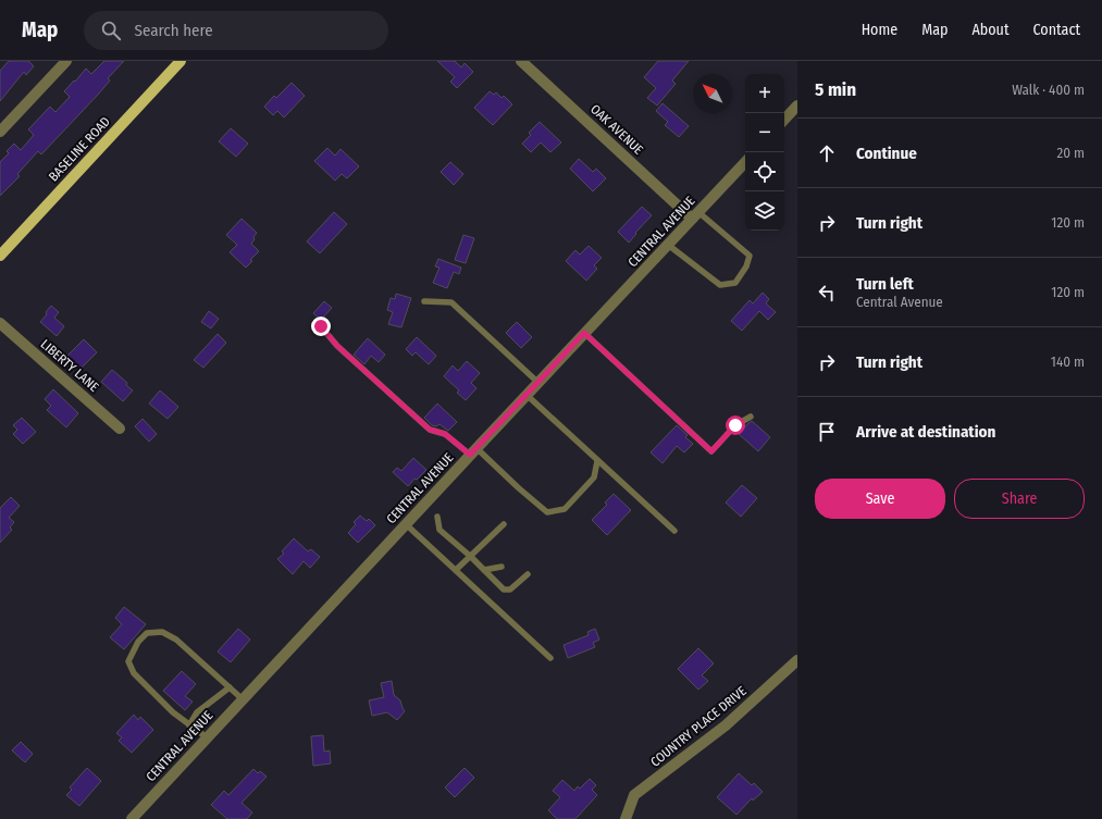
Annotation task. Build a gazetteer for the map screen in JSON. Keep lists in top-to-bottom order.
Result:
{
  "streets": {
    "main road": ["BASELINE ROAD"],
    "street": [
      "OAK AVENUE",
      "CENTRAL AVENUE",
      "LIBERTY LANE",
      "COUNTRY PLACE DRIVE"
    ]
  },
  "crossings": [
    ["OAK AVENUE", "CENTRAL AVENUE"]
  ],
  "north": "top left",
  "page": {
    "header": "Map",
    "search": "Search here",
    "nav": [
      "Home",
      "Map",
      "About",
      "Contact"
    ],
    "heading": ["5 min", "Walk · 400 m"],
    "map_buttons": ["+", "−"],
    "list": [
      ["Continue", "20 m"],
      ["Turn right", "120 m"],
      ["Turn left", "Central Avenue", "120 m"],
      ["Turn right", "140 m"],
      "Arrive at destination"
    ],
    "buttons": ["Save", "Share"]
  }
}
